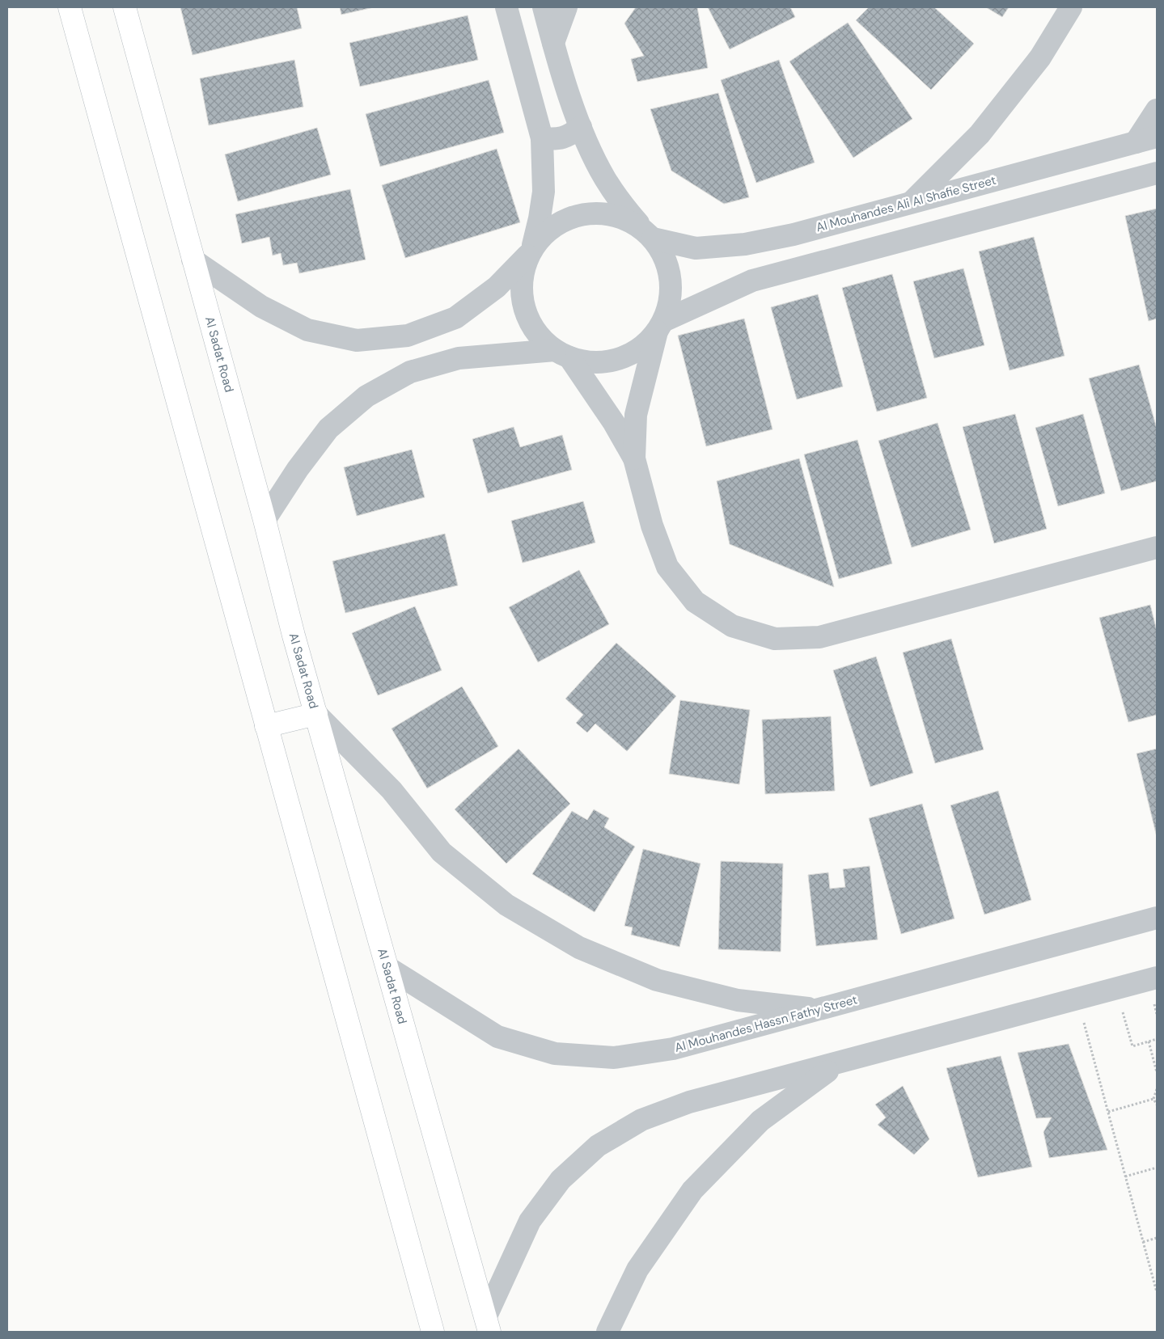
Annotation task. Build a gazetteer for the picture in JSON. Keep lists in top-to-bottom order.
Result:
{
  "streets": {
    "main road": ["Al Sadat Road"],
    "street": ["Al Mouhandes Ali Al Shafie Street", "Al Mouhandes Hassn Fathy Street"]
  },
  "crossings": [
    ["Al Sadat Road", "Al Mouhandes Hassn Fathy Street"]
  ]
}
